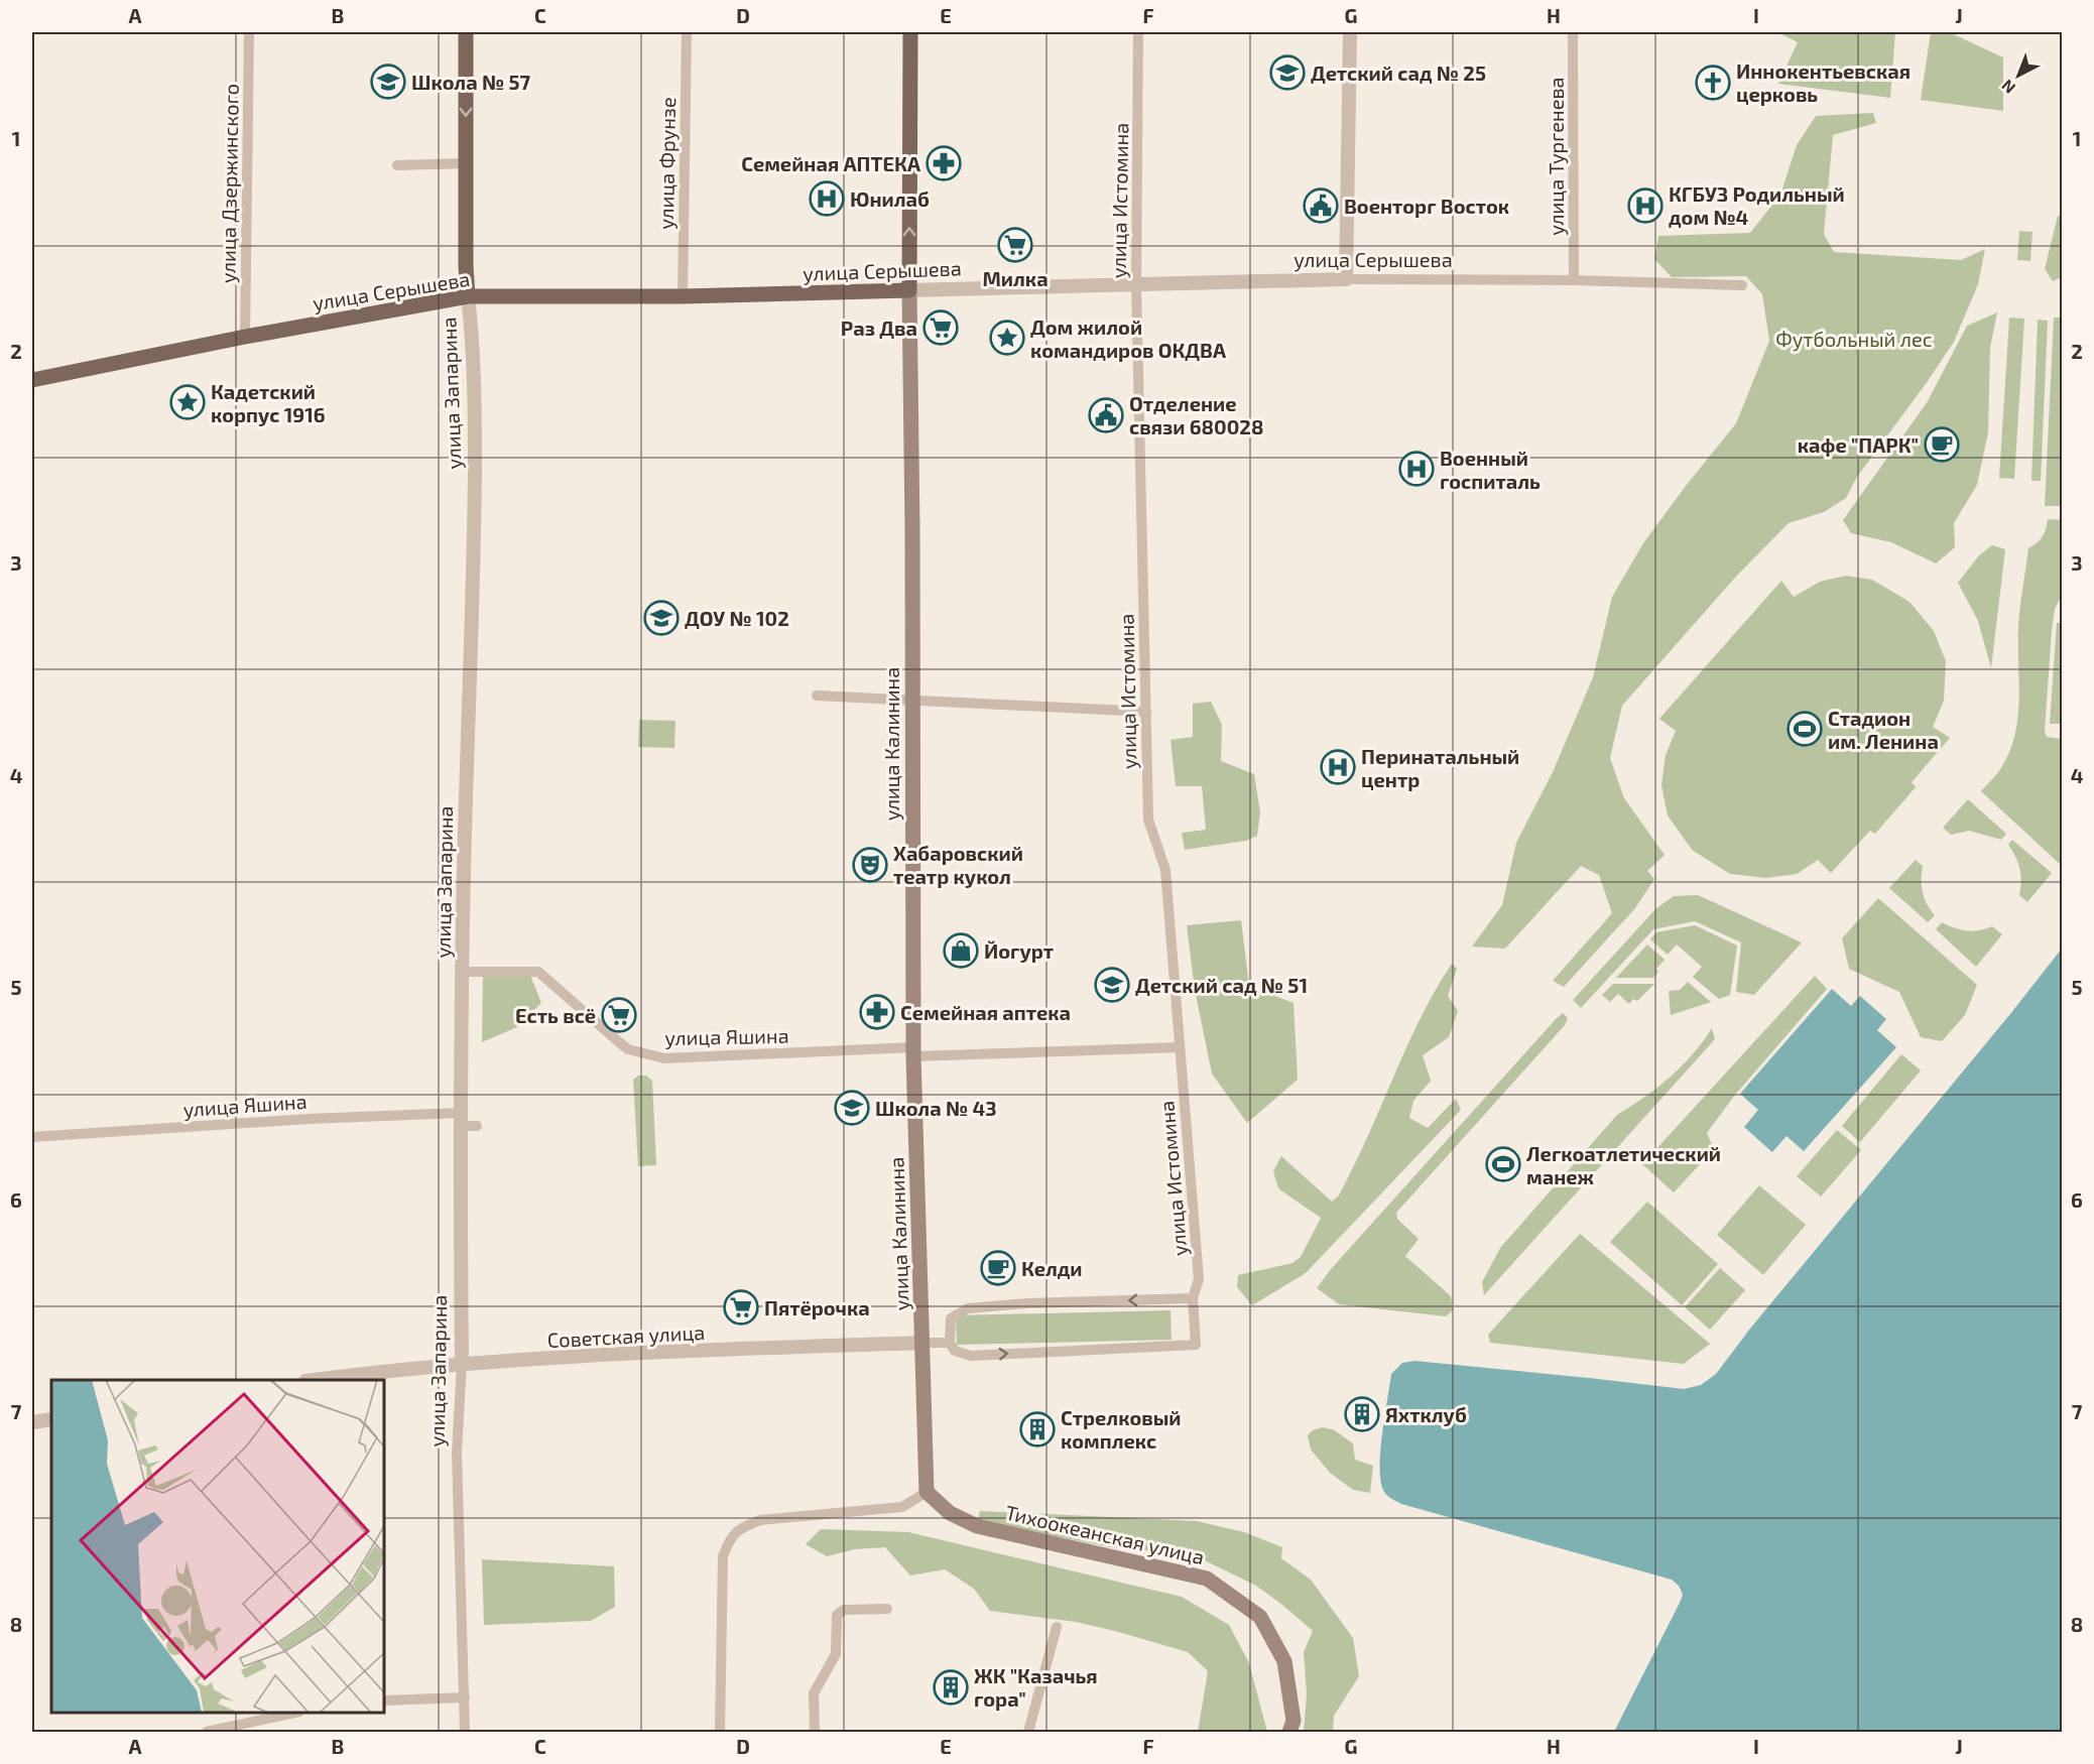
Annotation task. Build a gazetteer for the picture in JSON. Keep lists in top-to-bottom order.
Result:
{
  "streets": {
    "main road": [
      "улица Серышева",
      "улица Запарина",
      "улица Калинина",
      "Тихоокеанская улица"
    ],
    "street": [
      "улица Тургенева",
      "улица Фрунзе",
      "улица Дзержинского",
      "улица Истомина",
      "улица Яшина",
      "Советская улица"
    ]
  },
  "crossings": [
    ["улица Тургенева", "улица Серышева"],
    ["улица Фрунзе", "улица Серышева"],
    ["улица Дзержинского", "улица Серышева"],
    ["улица Истомина", "улица Серышева"],
    ["улица Истомина", "улица Яшина"],
    ["улица Истомина", "Советская улица"],
    ["улица Серышева", "улица Запарина"],
    ["улица Серышева", "улица Калинина"],
    ["улица Запарина", "улица Яшина"],
    ["улица Запарина", "Советская улица"],
    ["улица Калинина", "улица Яшина"],
    ["улица Калинина", "Советская улица"],
    ["улица Калинина", "Тихоокеанская улица"]
  ],
  "parks": ["Футбольный лес"],
  "places": {
    "school or university": [
      "Детский сад № 25",
      "Школа № 57",
      "ДОУ № 102",
      "Детский сад № 51",
      "Школа № 43"
    ],
    "church": ["Иннокентьевская церковь"],
    "pharmacy": ["Семейная АПТЕКА", "Семейная аптека"],
    "hospital": [
      "Юнилаб",
      "КГБУЗ Родильный дом №4",
      "Военный госпиталь",
      "Перинатальный центр"
    ],
    "public building": ["Военторг Восток", "Отделение связи 680028"],
    "supermarket": [
      "Милка",
      "Раз Два",
      "Есть всё",
      "Пятёрочка"
    ],
    "place": ["Дом жилой командиров ОКДВА", "Кадетский корпус 1916"],
    "cafe": ["кафе \"ПАРК\"", "Келди"],
    "sports": ["Стадион им. Ленина", "Легкоатлетический манеж"],
    "theatre": ["Хабаровский театр кукол"],
    "shop": ["Йогурт"],
    "building": ["Яхтклуб", "Стрелковый комплекс", "ЖК \"Казачья гора\""]
  },
  "north": "bottom left",
  "grid": {
    "columns": [
      "A",
      "B",
      "C",
      "D",
      "E",
      "F",
      "G",
      "H",
      "I",
      "J"
    ],
    "rows": [
      "1",
      "2",
      "3",
      "4",
      "5",
      "6",
      "7",
      "8"
    ]
  }
}
